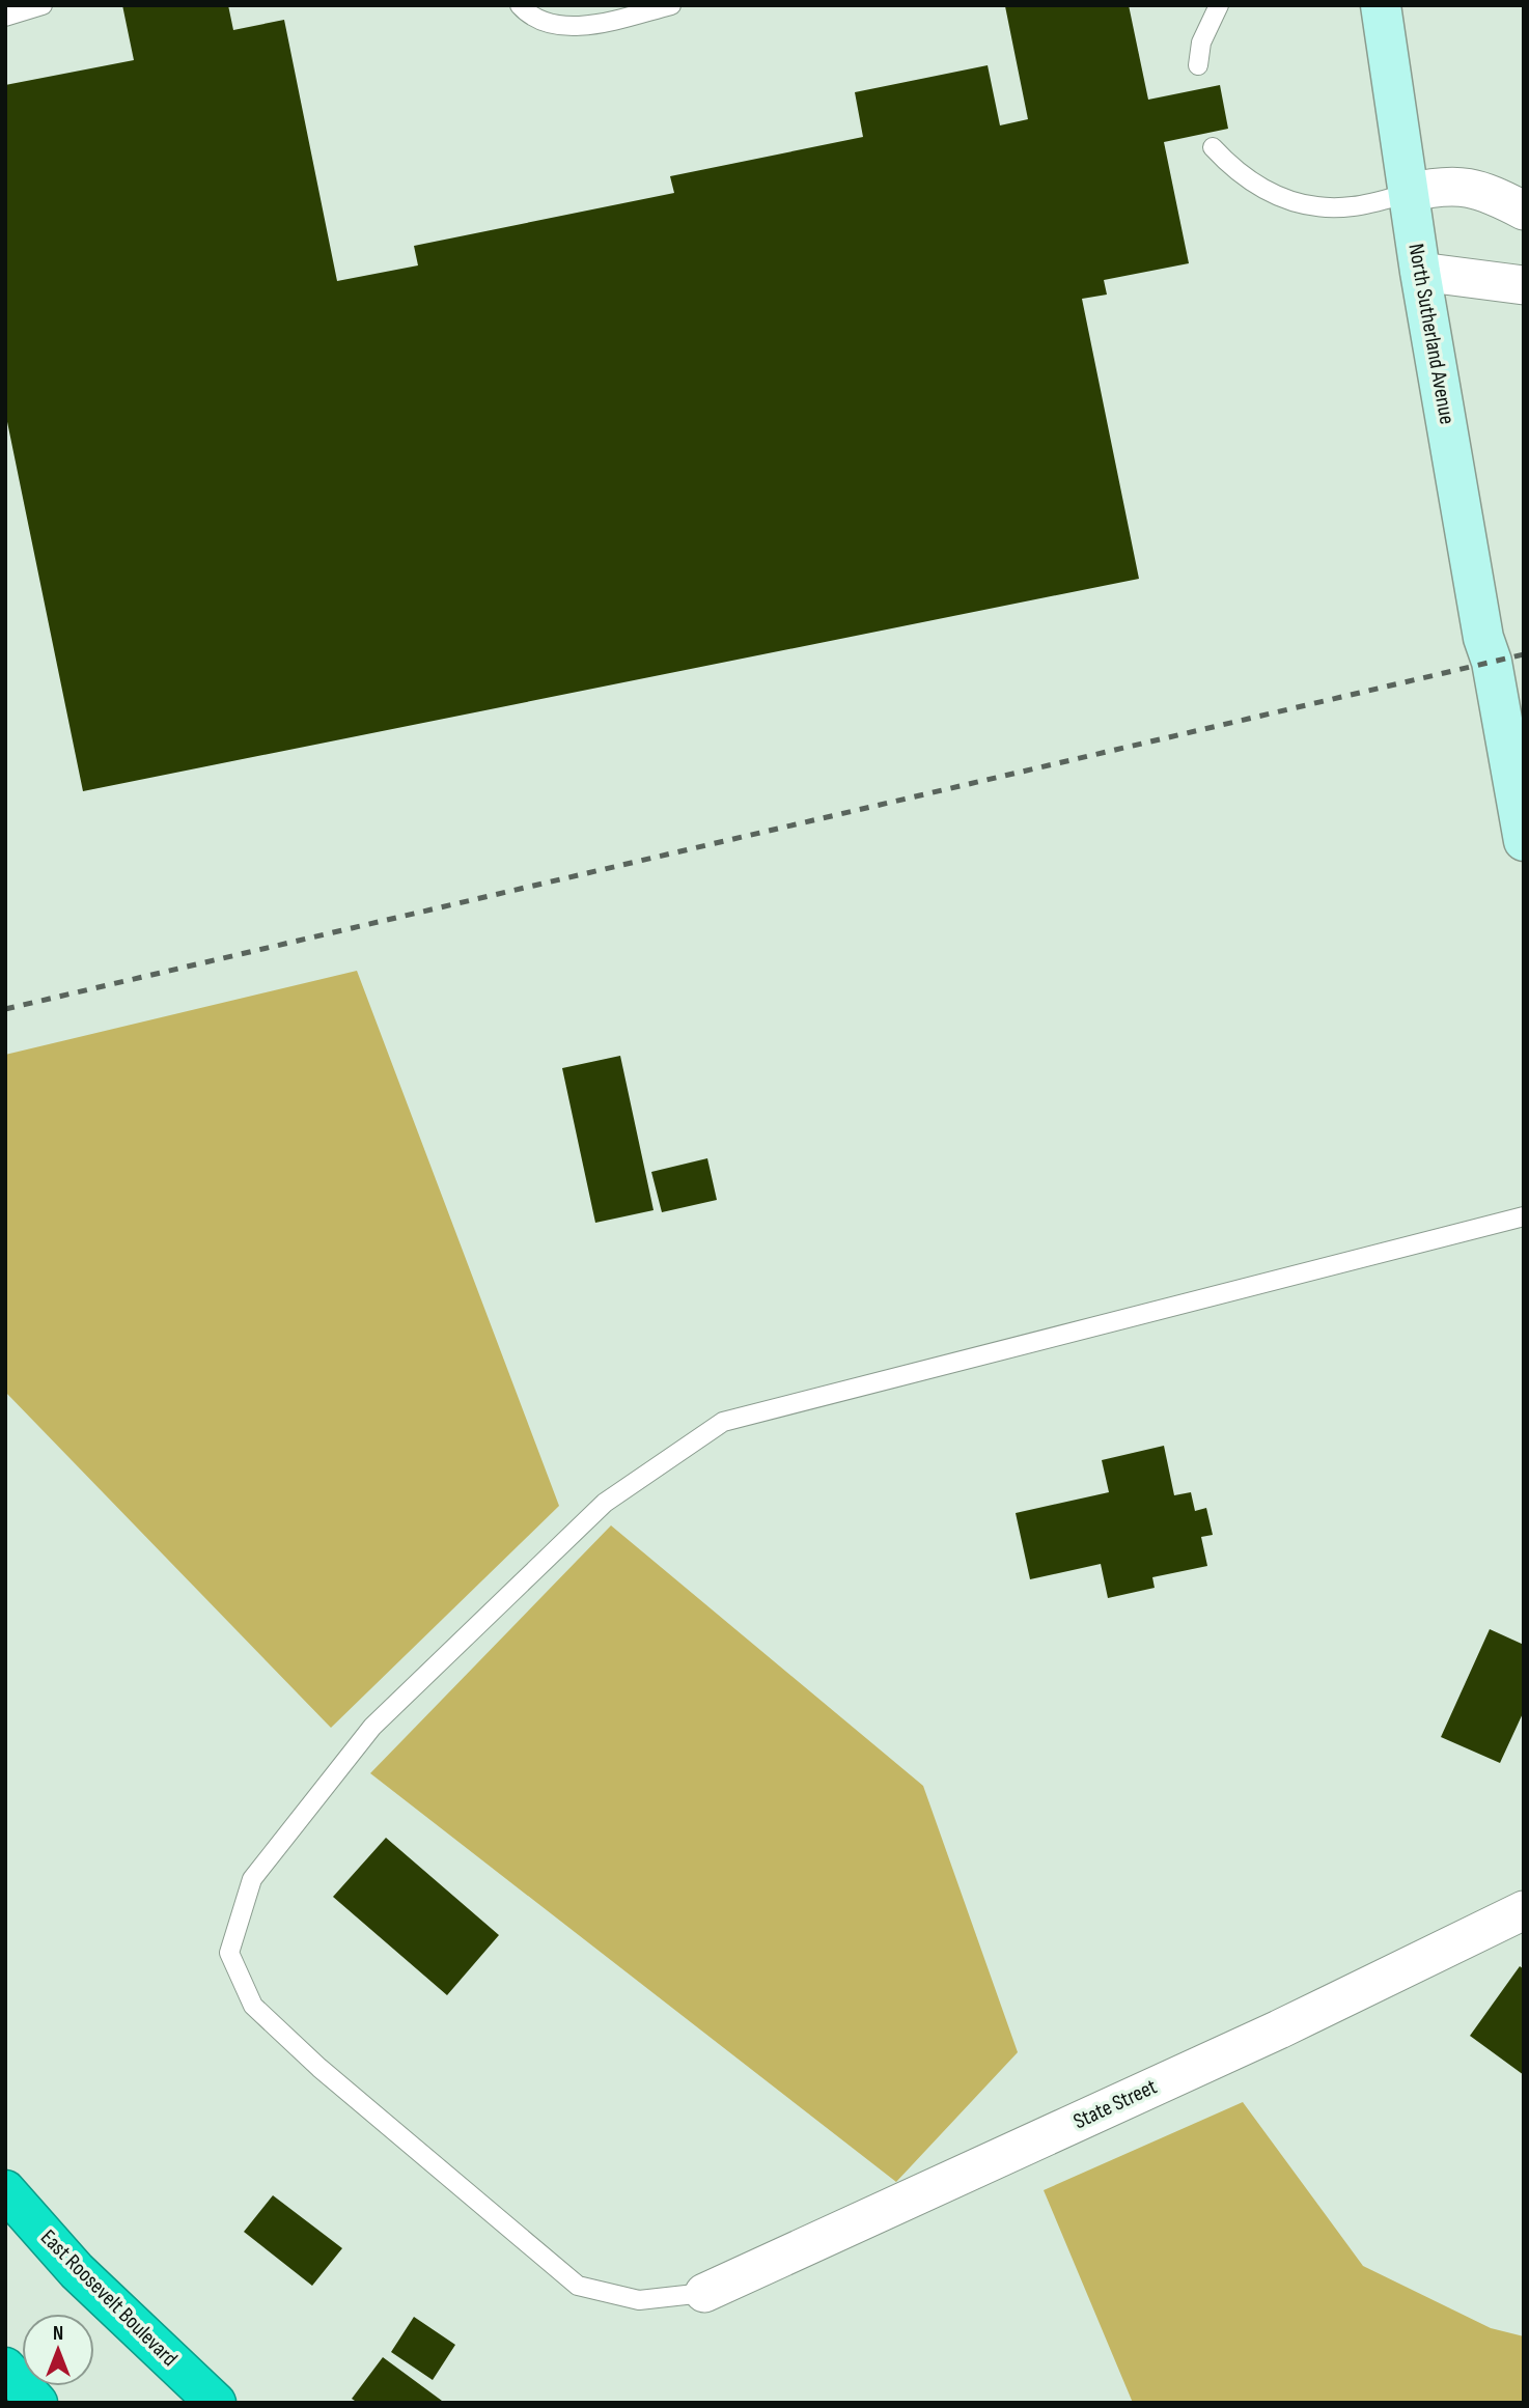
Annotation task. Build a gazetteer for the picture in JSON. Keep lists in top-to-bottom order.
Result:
{
  "streets": {
    "highway": ["East Roosevelt Boulevard"],
    "street": ["North Sutherland Avenue", "State Street"]
  },
  "north": "top"
}
